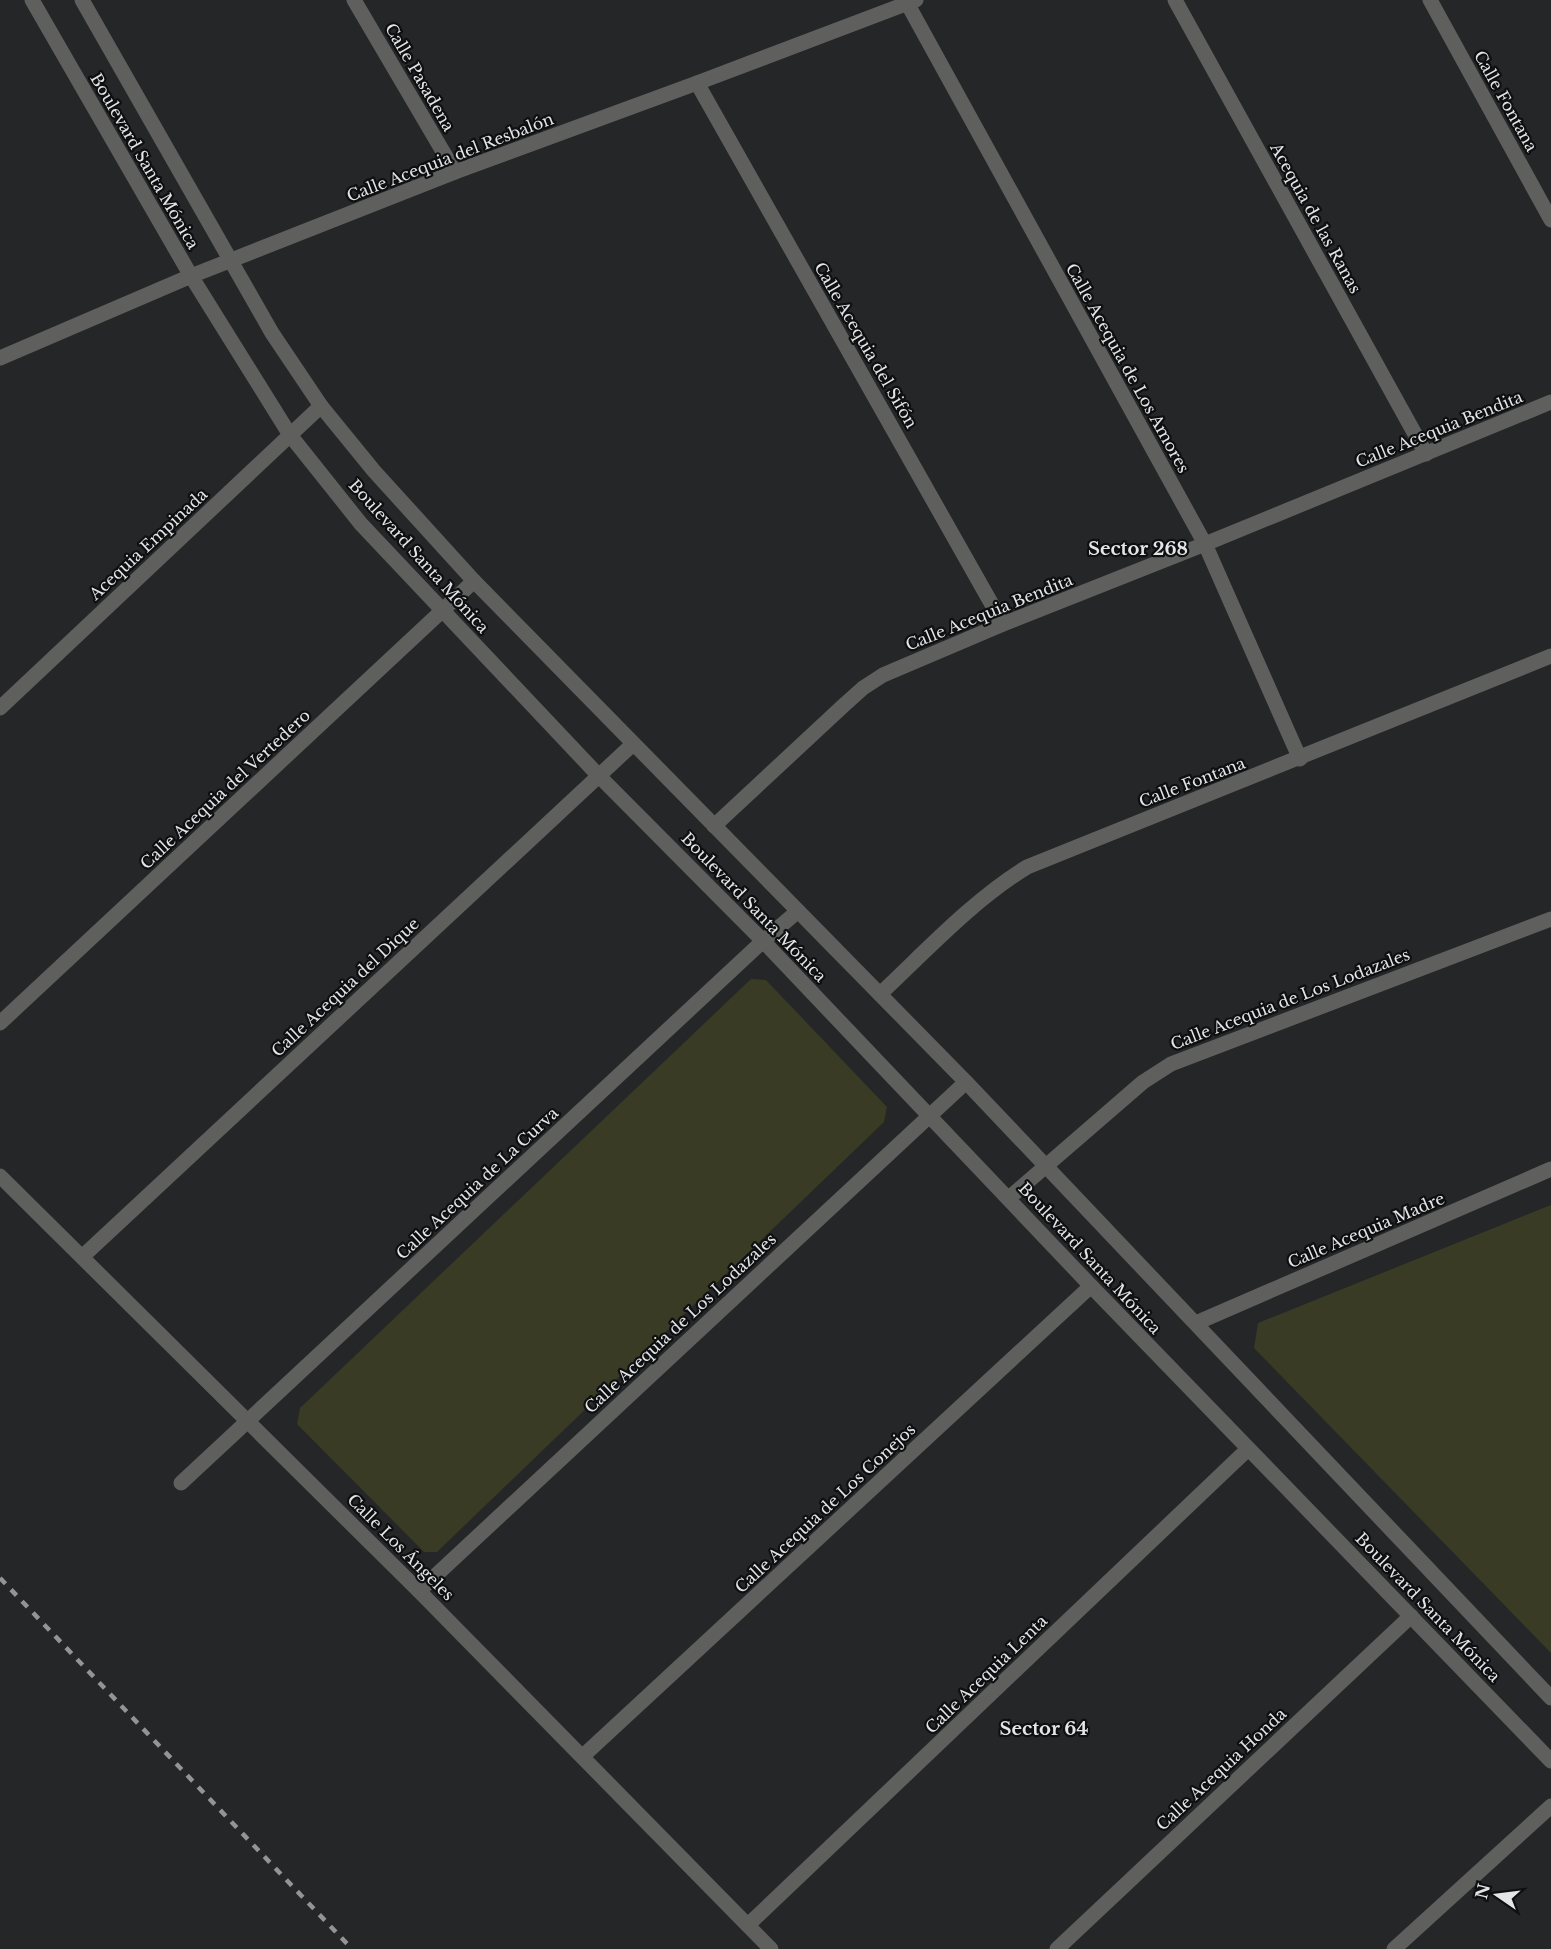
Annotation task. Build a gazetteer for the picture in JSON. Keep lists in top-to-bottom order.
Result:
{
  "streets": {
    "street": [
      "Calle Pasadena",
      "Calle Fontana",
      "Calle Acequia del Resbalón",
      "Boulevard Santa Mónica",
      "Acequia de las Ranas",
      "Calle Acequia del Sifón",
      "Calle Acequia de Los Amores",
      "Calle Acequia Bendita",
      "Acequia Empinada",
      "Calle Acequia del Vertedero",
      "Calle Acequia del Dique",
      "Calle Acequia de Los Lodazales",
      "Calle Acequia de La Curva",
      "Calle Acequia Madre",
      "Calle Acequia de Los Conejos",
      "Calle Los Ángeles",
      "Calle Acequia Lenta",
      "Calle Acequia Honda"
    ]
  },
  "crossings": [
    ["Calle Pasadena", "Calle Acequia del Resbalón"],
    ["Calle Fontana", "Boulevard Santa Mónica"],
    ["Calle Fontana", "Calle Acequia de Los Amores"],
    ["Calle Acequia del Resbalón", "Boulevard Santa Mónica"],
    ["Calle Acequia del Resbalón", "Calle Acequia del Sifón"],
    ["Calle Acequia del Resbalón", "Calle Acequia de Los Amores"],
    ["Boulevard Santa Mónica", "Calle Acequia Bendita"],
    ["Boulevard Santa Mónica", "Acequia Empinada"],
    ["Boulevard Santa Mónica", "Calle Acequia del Vertedero"],
    ["Boulevard Santa Mónica", "Calle Acequia del Dique"],
    ["Boulevard Santa Mónica", "Calle Acequia de Los Lodazales"],
    ["Boulevard Santa Mónica", "Calle Acequia de La Curva"],
    ["Boulevard Santa Mónica", "Calle Acequia Madre"],
    ["Boulevard Santa Mónica", "Calle Acequia de Los Conejos"],
    ["Boulevard Santa Mónica", "Calle Acequia Lenta"],
    ["Boulevard Santa Mónica", "Calle Acequia Honda"],
    ["Acequia de las Ranas", "Calle Acequia Bendita"],
    ["Calle Acequia del Sifón", "Calle Acequia Bendita"],
    ["Calle Acequia de Los Amores", "Calle Acequia Bendita"],
    ["Calle Acequia del Dique", "Calle Los Ángeles"],
    ["Calle Acequia de Los Lodazales", "Calle Los Ángeles"],
    ["Calle Acequia de La Curva", "Calle Los Ángeles"],
    ["Calle Acequia de Los Conejos", "Calle Los Ángeles"],
    ["Calle Los Ángeles", "Calle Acequia Lenta"]
  ],
  "districts": ["Sector 268", "Sector 64"],
  "north": "left"
}
